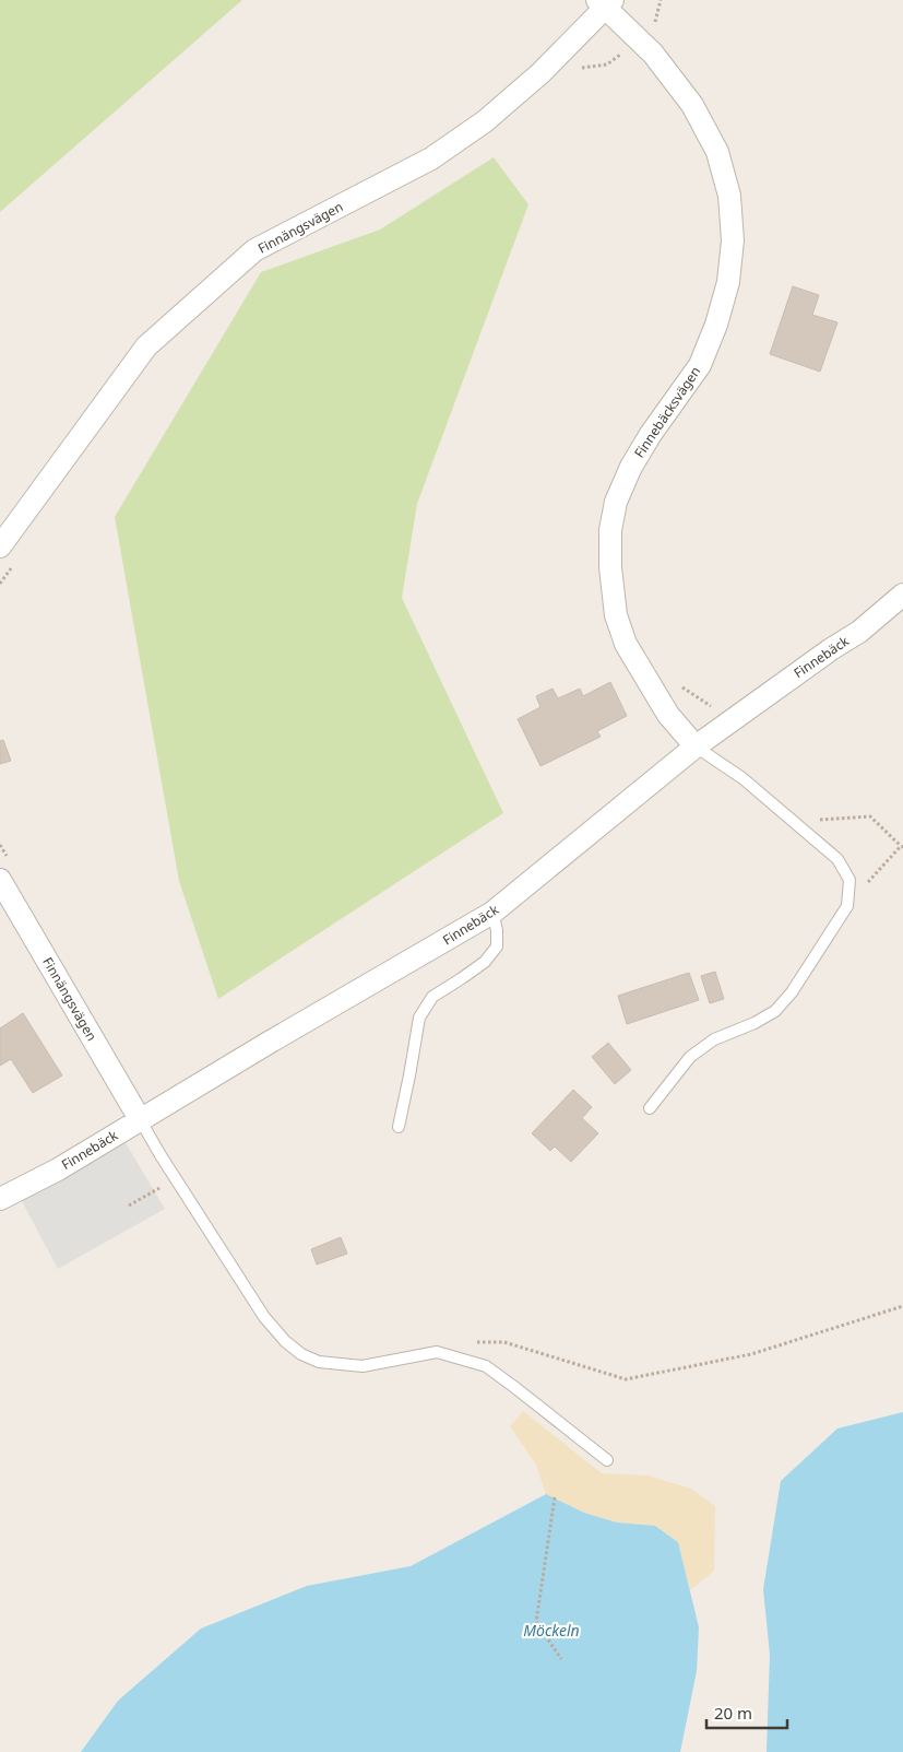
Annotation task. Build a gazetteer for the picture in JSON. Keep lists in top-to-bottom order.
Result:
{
  "streets": {
    "street": ["Finnängsvägen", "Finnebäcksvägen", "Finnebäck"]
  },
  "crossings": [
    ["Finnängsvägen", "Finnebäcksvägen"],
    ["Finnängsvägen", "Finnebäck"],
    ["Finnebäcksvägen", "Finnebäck"]
  ],
  "water": ["Möckeln"],
  "scale_bar": "20 m"
}
